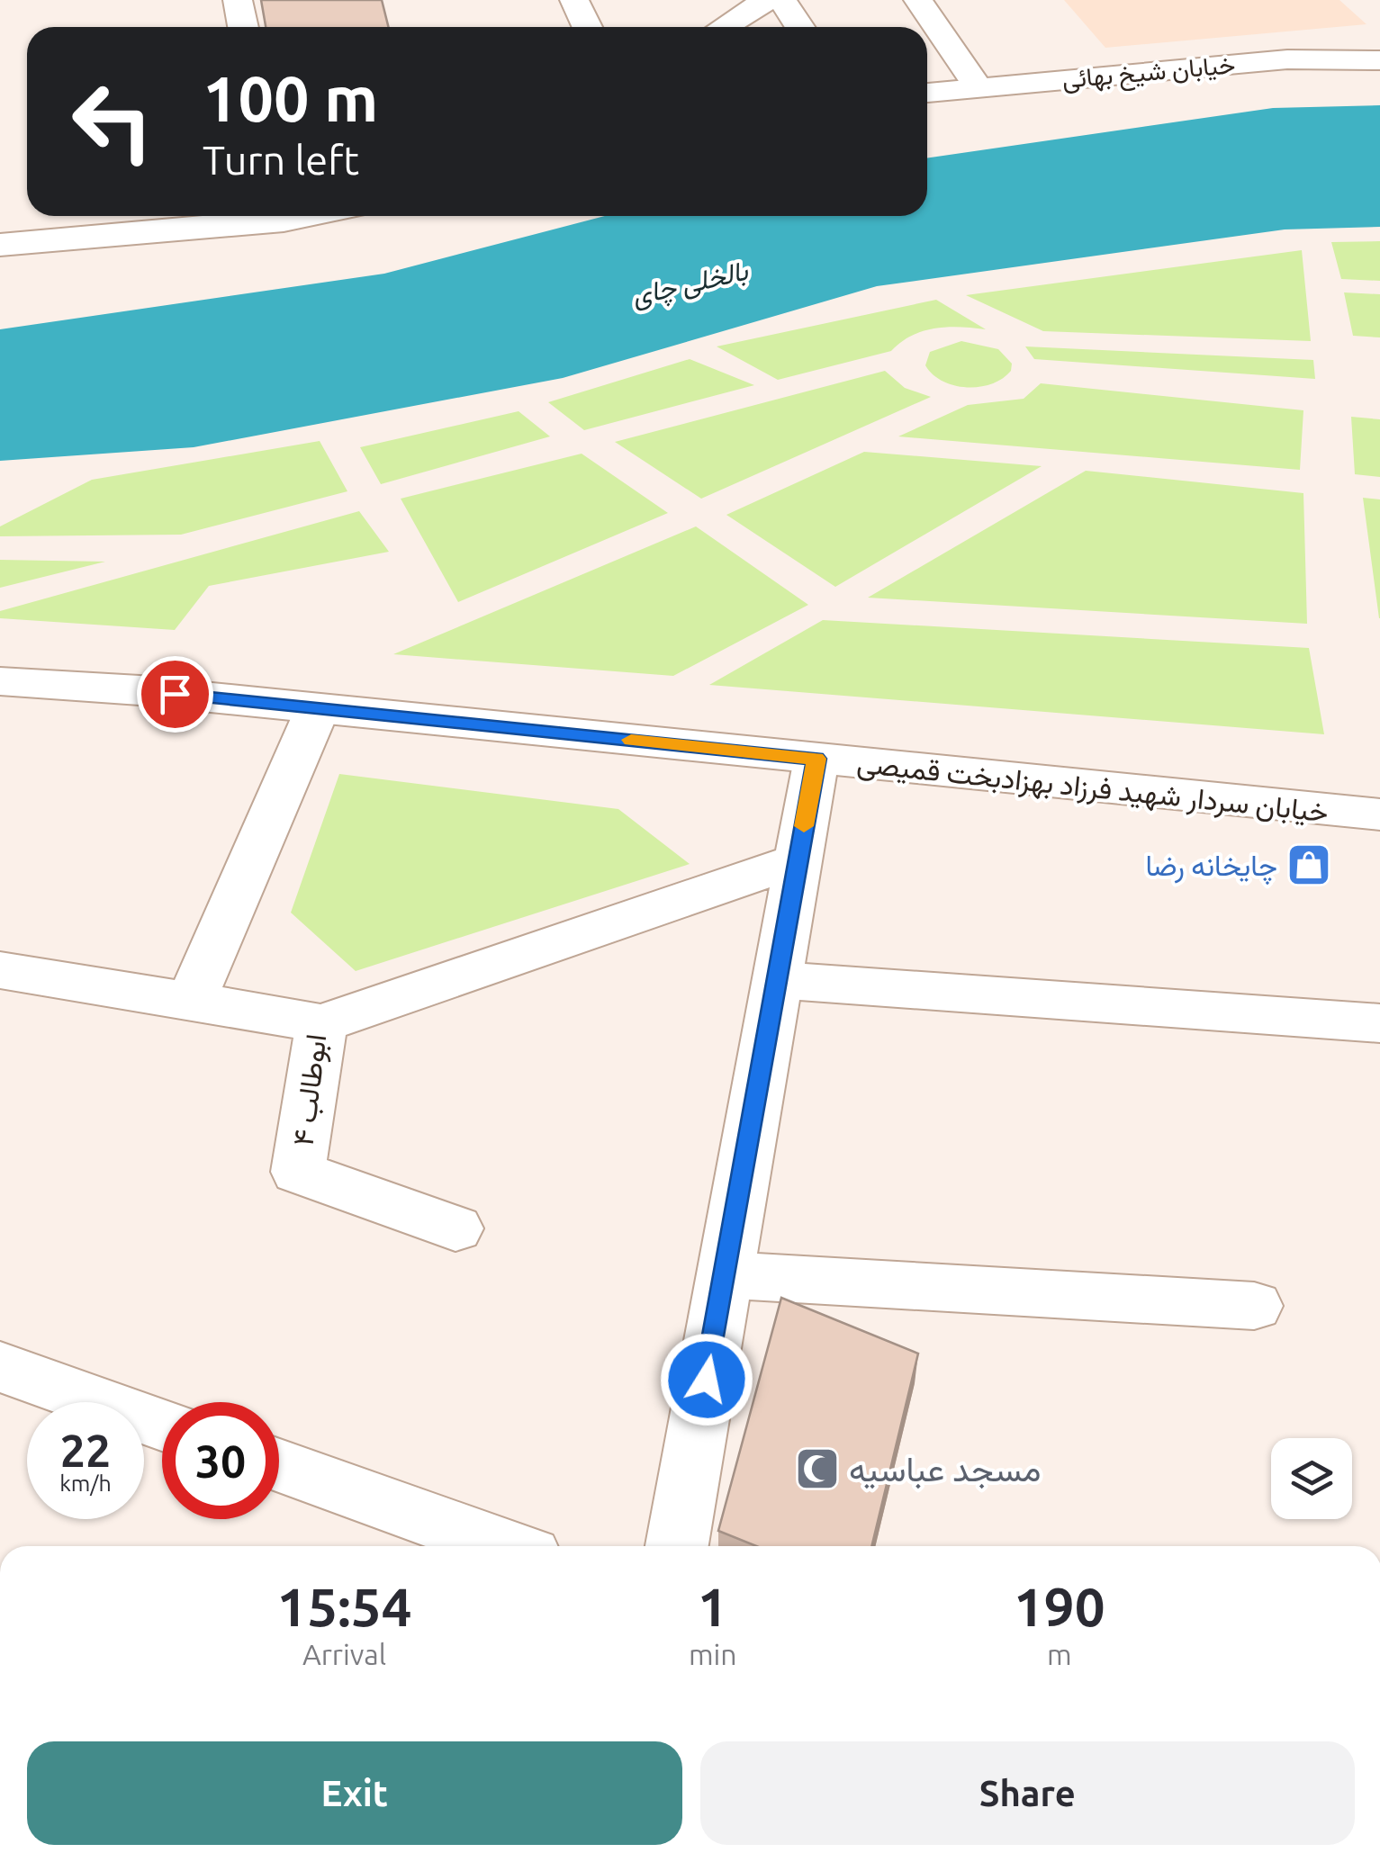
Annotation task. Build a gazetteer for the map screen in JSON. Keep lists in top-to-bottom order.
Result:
{
  "streets": {
    "street": ["خیابان شیخ بهائی", "خیابان سردار شهید فرزاد بهزاد‌بخت قمیصی", "ابوطالب ۴"]
  },
  "water": ["بالخلی چای"],
  "places": {
    "shop": ["چایخانه رضا"],
    "mosque": ["مسجد عباسیه"]
  },
  "page": {
    "turn": ["100 m", "Turn left"],
    "speed": "22 km/h",
    "limit": "30",
    "eta": [
      "15:54",
      "Arrival",
      "1",
      "min",
      "190",
      "m"
    ],
    "buttons": ["Exit", "Share"]
  }
}
